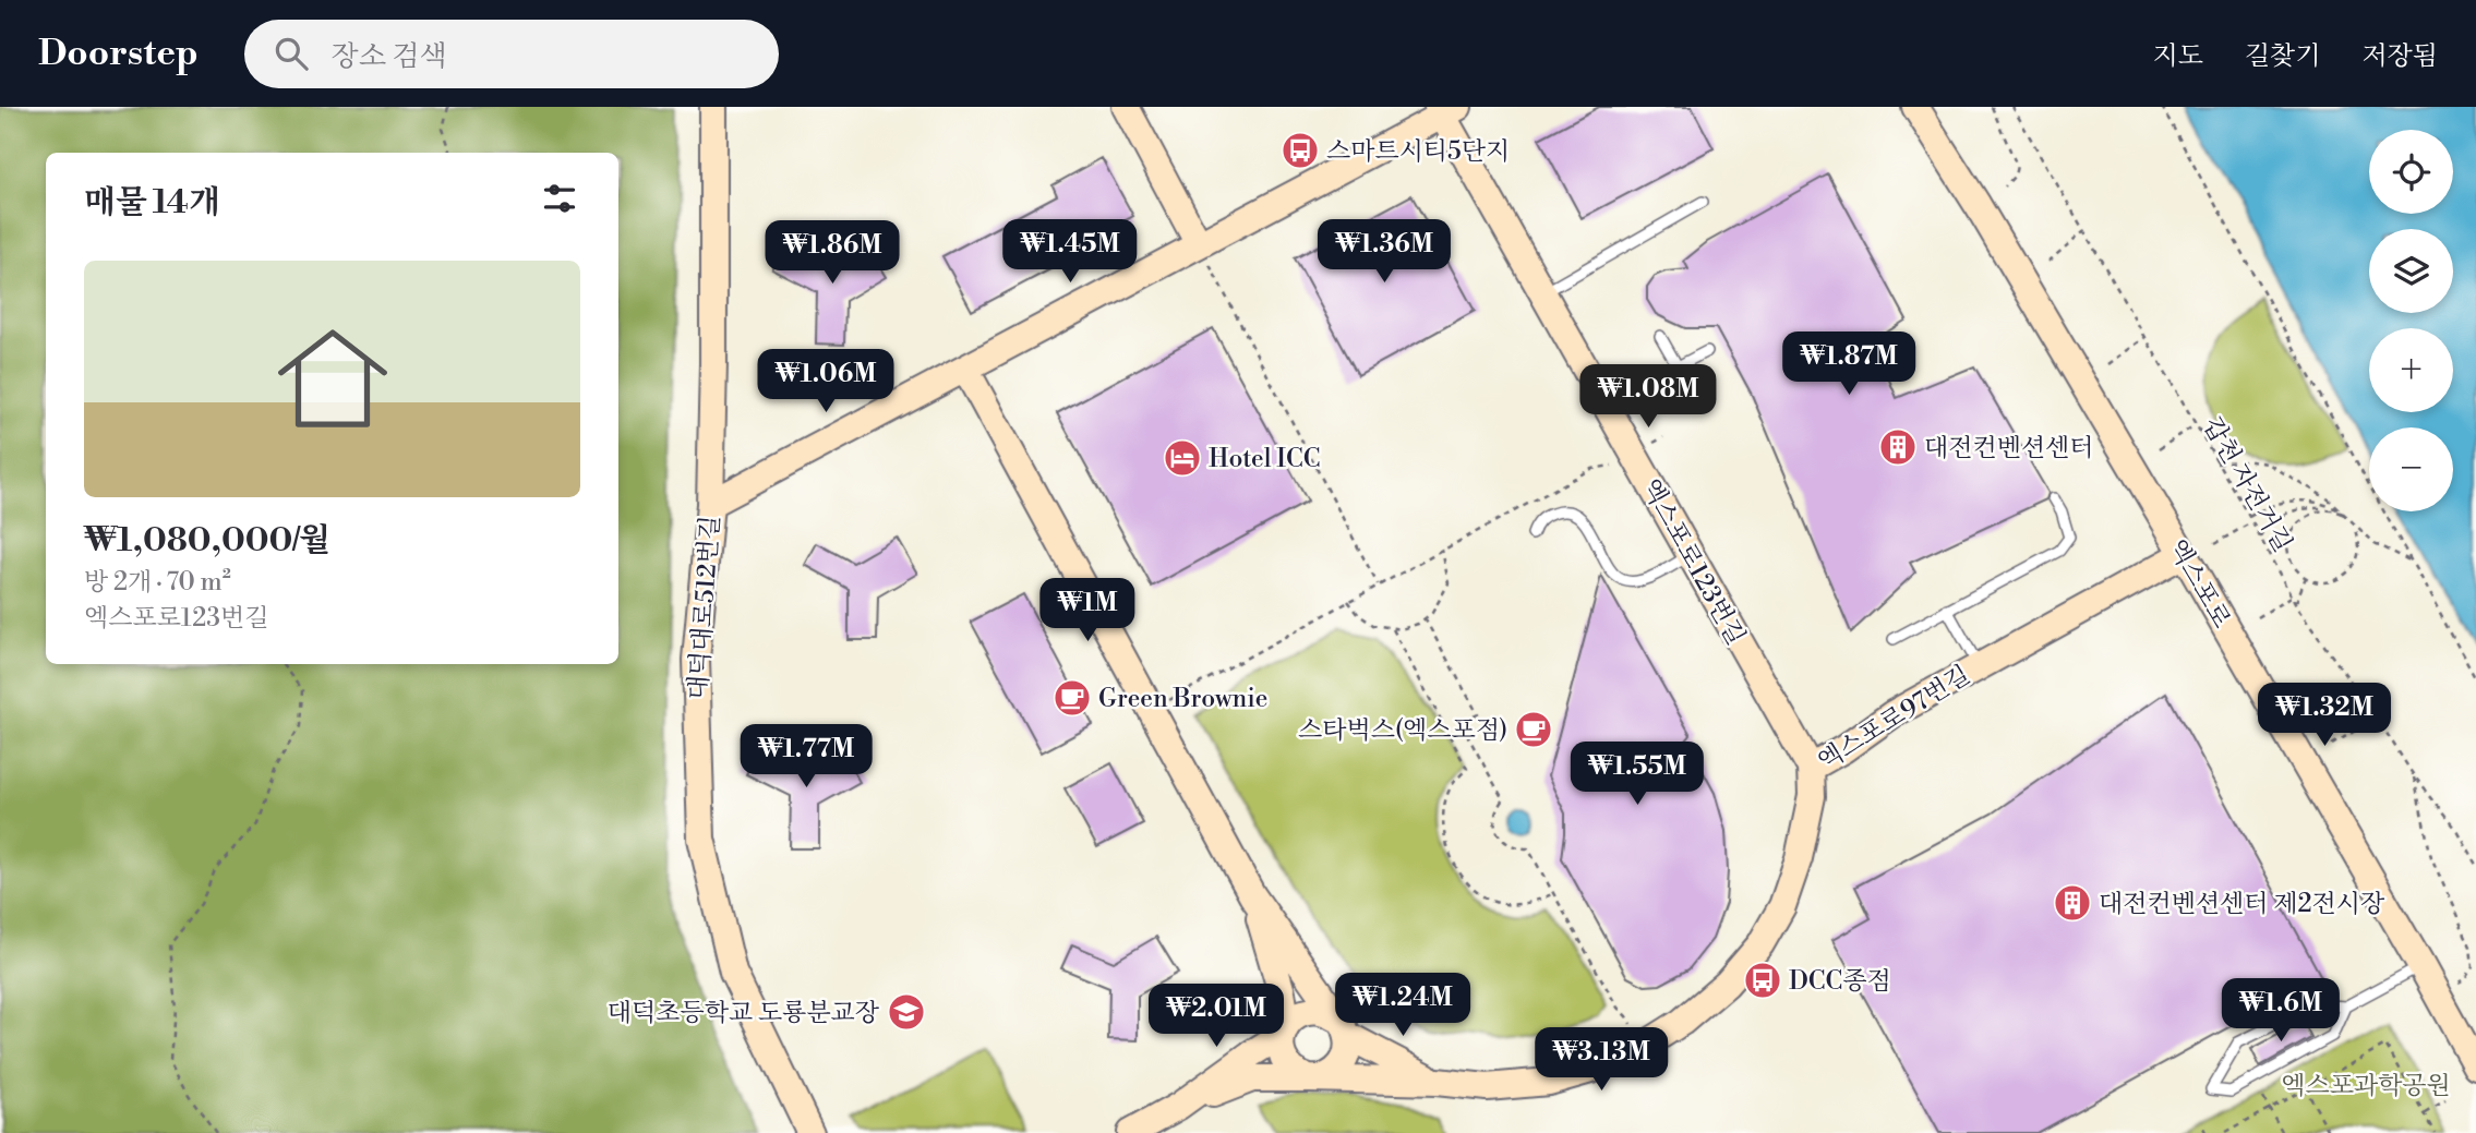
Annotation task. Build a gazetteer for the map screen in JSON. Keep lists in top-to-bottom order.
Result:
{
  "streets": {
    "street": [
      "엑스포로123번길",
      "엑스포로",
      "대덕대로512번길",
      "엑스포로97번길"
    ],
    "path": ["갑천 자전거길"]
  },
  "crossings": [
    ["엑스포로123번길", "대덕대로512번길"],
    ["엑스포로123번길", "엑스포로97번길"],
    ["엑스포로", "엑스포로97번길"]
  ],
  "parks": ["엑스포과학공원"],
  "places": {
    "bus stop": ["스마트시티5단지", "DCC종점"],
    "building": ["대전컨벤션센터", "대전컨벤션센터 제2전시장"],
    "hotel": ["Hotel ICC"],
    "cafe": ["Green Brownie", "스타벅스(엑스포점)"],
    "school or university": ["대덕초등학교 도룡분교장"]
  },
  "page": {
    "header": "Doorstep",
    "search": "장소 검색",
    "nav": ["지도", "길찾기", "저장됨"],
    "map_buttons": ["+", "−"],
    "heading": "매물 14개",
    "price": [
      "₩1.45M",
      "₩1.36M",
      "₩1.86M",
      "₩1.87M",
      "₩1.06M",
      "₩1.08M",
      "₩1M",
      "₩1.32M",
      "₩1.77M",
      "₩1.55M",
      "₩1.24M",
      "₩1.6M",
      "₩2.01M",
      "₩3.13M"
    ],
    "list": [
      {
        "name": "₩1,080,000/월",
        "note": "방 2개 · 70 m² · 엑스포로123번길"
      }
    ]
  }
}
